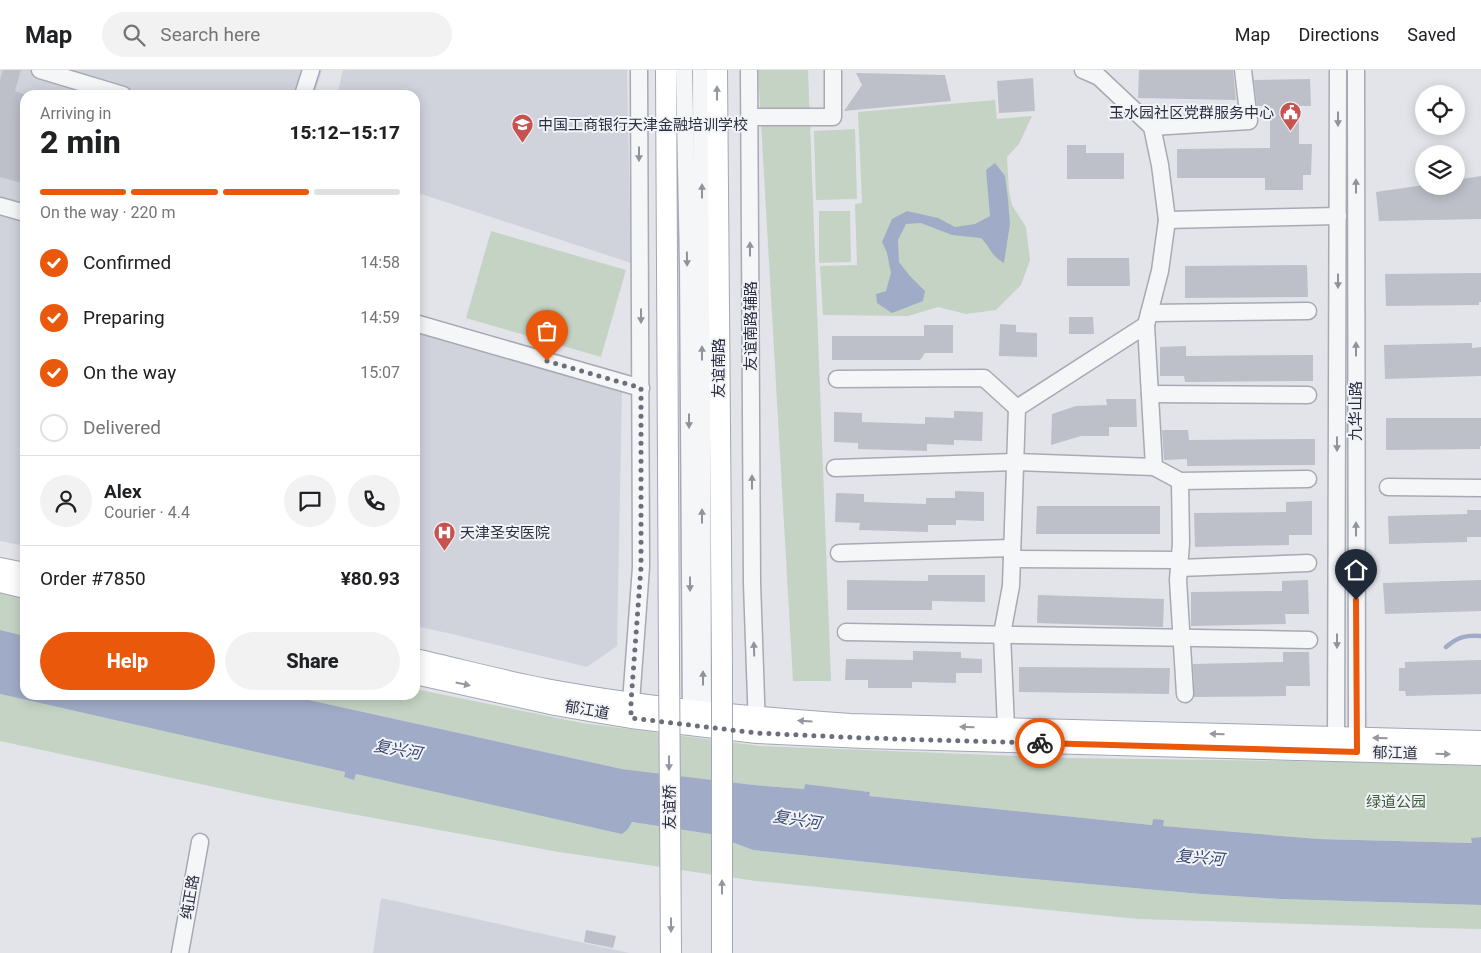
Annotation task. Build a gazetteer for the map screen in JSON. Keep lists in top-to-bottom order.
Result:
{
  "streets": {
    "main road": ["友谊南路", "郁江道", "友谊桥"],
    "street": ["友谊南路辅路", "九华山路", "纯正路"]
  },
  "crossings": [
    ["友谊南路辅路", "郁江道"],
    ["九华山路", "郁江道"]
  ],
  "one_way": ["友谊南路", "友谊桥"],
  "water": ["复兴河"],
  "parks": ["绿道公园"],
  "places": {
    "public building": ["玉水园社区党群服务中心"],
    "school or university": ["中国工商银行天津金融培训学校"],
    "hospital": ["天津圣安医院"]
  },
  "page": {
    "header": "Map",
    "search": "Search here",
    "nav": ["Map", "Directions", "Saved"],
    "heading": ["2 min", "Arriving in", "15:12–15:17"],
    "panel": [
      "Alex",
      "Courier · 4.4",
      "Order #7850",
      "¥80.93"
    ],
    "bar": "On the way · 220 m",
    "list": [
      ["Confirmed", "14:58"],
      ["Preparing", "14:59"],
      ["On the way", "15:07"],
      "Delivered"
    ],
    "buttons": ["Help", "Share"]
  }
}
